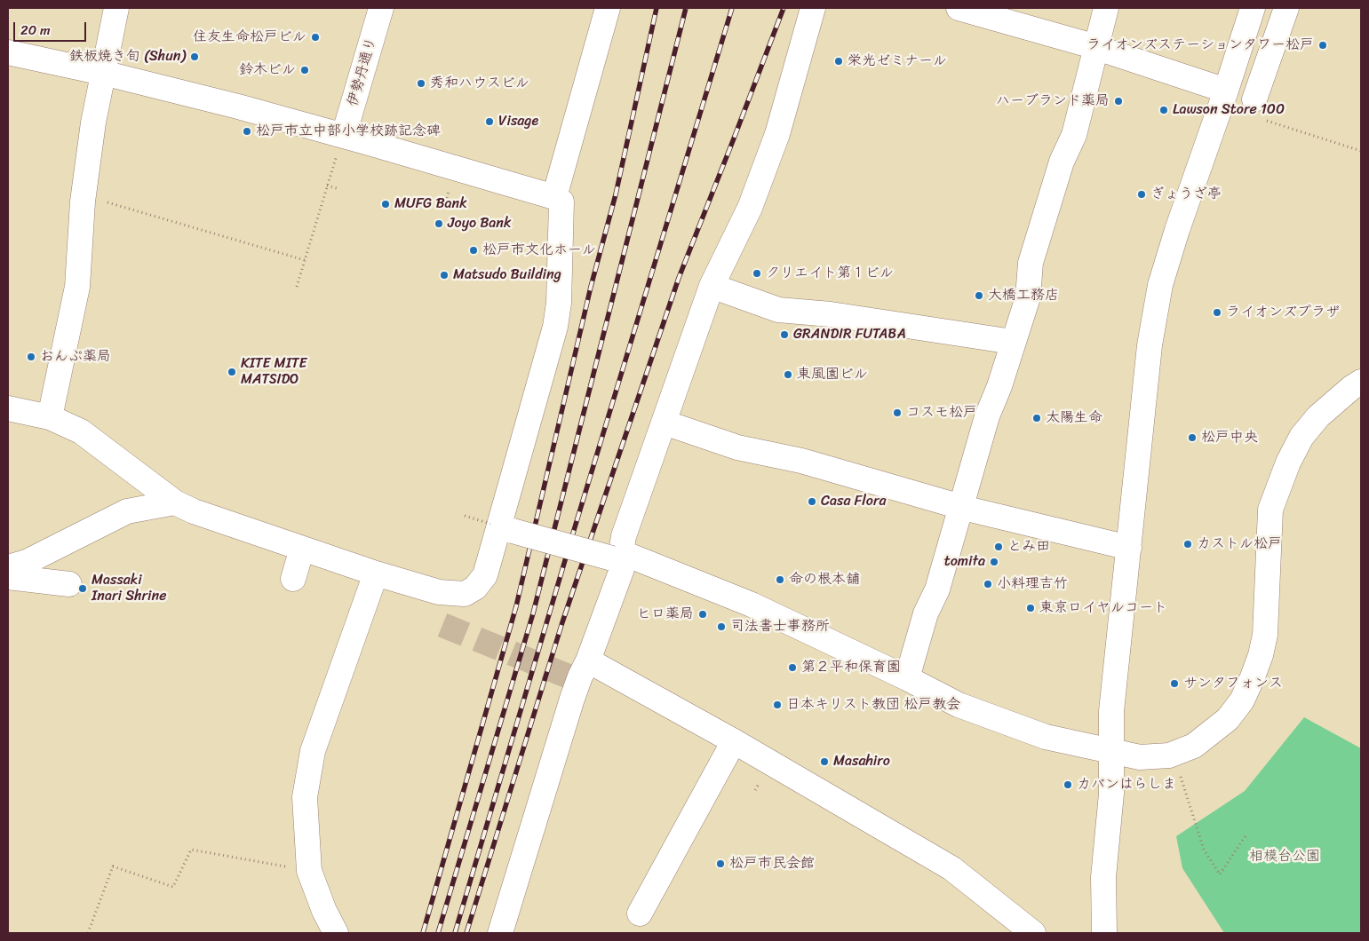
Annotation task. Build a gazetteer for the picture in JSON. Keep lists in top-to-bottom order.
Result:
{
  "streets": {
    "street": ["伊勢丹通り"]
  },
  "parks": ["相模台公園"],
  "places": [
    "住友生命松戸ビル",
    "ライオンズステーションタワー松戸",
    "鉄板焼き旬 (Shun)",
    "栄光ゼミナール",
    "鈴木ビル",
    "秀和ハウスビル",
    "ハーブランド薬局",
    "Lawson Store 100",
    "Visage",
    "松戸市立中部小学校跡記念碑",
    "ぎょうざ亭",
    "MUFG Bank",
    "Joyo Bank",
    "松戸市文化ホール",
    "クリエイト第１ビル",
    "Matsudo Building",
    "大橋工務店",
    "ライオンズプラザ",
    "GRANDIR FUTABA",
    "おんぷ薬局",
    "KITE MITE MATSIDO",
    "東風園ビル",
    "コスモ松戸",
    "太陽生命",
    "松戸中央",
    "Casa Flora",
    "カストル松戸",
    "とみ田",
    "tomita",
    "命の根本舗",
    "小料理吉竹",
    "Massaki Inari Shrine",
    "東京ロイヤルコート",
    "ヒロ薬局",
    "司法書士事務所",
    "第２平和保育園",
    "サンタフォンス",
    "日本キリスト教団 松戸教会",
    "Masahiro",
    "カバンはらしま",
    "松戸市民会館"
  ],
  "scale_bar": "20 m"
}
